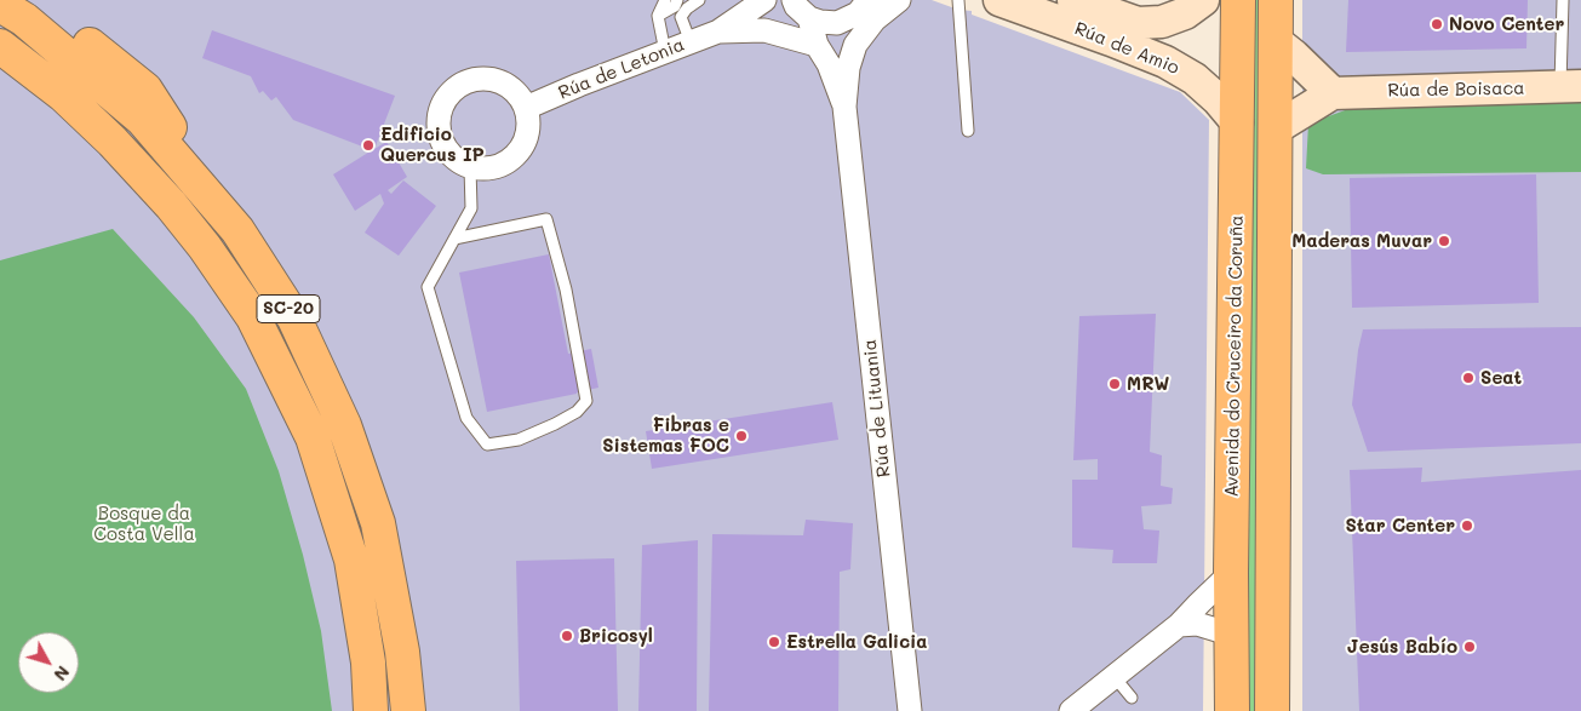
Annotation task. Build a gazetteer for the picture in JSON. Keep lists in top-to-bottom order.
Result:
{
  "streets": {
    "main road": ["SC-20", "Avenida do Cruceiro da Coruña"],
    "street": [
      "Rúa de Amio",
      "Rúa de Letonia",
      "Rúa de Boisaca",
      "Rúa de Lituania"
    ]
  },
  "crossings": [
    ["Rúa de Amio", "Avenida do Cruceiro da Coruña"],
    ["Rúa de Letonia", "Rúa de Lituania"]
  ],
  "parks": ["Bosque da Costa Vella"],
  "places": [
    "Novo Center",
    "Edificio Quercus IP",
    "Maderas Muvar",
    "Seat",
    "MRW",
    "Fibras e Sistemas FOC",
    "Star Center",
    "Bricosyl",
    "Estrella Galicia",
    "Jesús Babío"
  ],
  "north": "bottom right"
}
